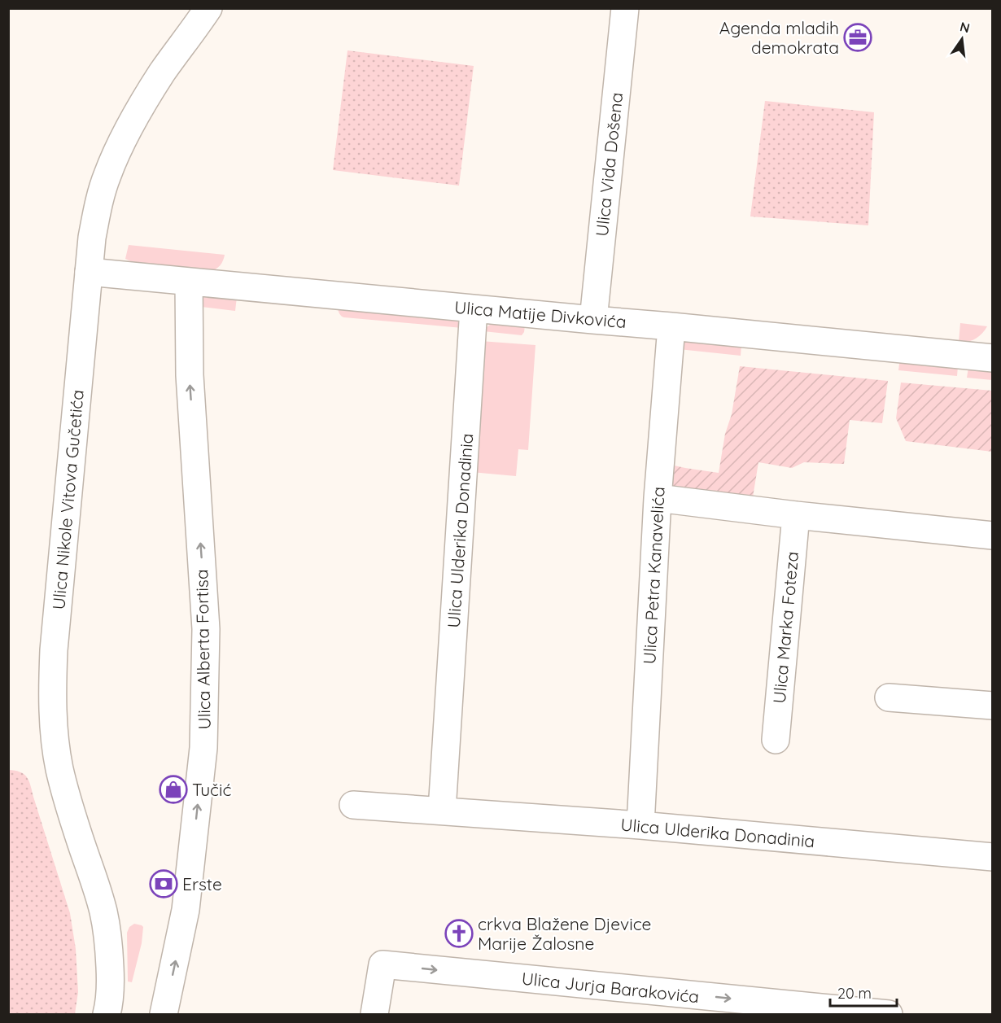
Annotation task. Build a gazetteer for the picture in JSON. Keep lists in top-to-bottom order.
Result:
{
  "streets": {
    "street": [
      "Ulica Vida Došena",
      "Ulica Matije Divkovića",
      "Ulica Nikole Vitova Gučetića",
      "Ulica Ulderika Donadinia",
      "Ulica Petra Kanavelića",
      "Ulica Marka Foteza",
      "Ulica Alberta Fortisa",
      "Ulica Jurja Barakovića"
    ]
  },
  "crossings": [
    ["Ulica Vida Došena", "Ulica Matije Divkovića"],
    ["Ulica Matije Divkovića", "Ulica Nikole Vitova Gučetića"],
    ["Ulica Matije Divkovića", "Ulica Ulderika Donadinia"],
    ["Ulica Matije Divkovića", "Ulica Petra Kanavelića"],
    ["Ulica Matije Divkovića", "Ulica Alberta Fortisa"],
    ["Ulica Ulderika Donadinia", "Ulica Petra Kanavelića"]
  ],
  "one_way": ["Ulica Alberta Fortisa", "Ulica Jurja Barakovića"],
  "places": {
    "office": ["Agenda mladih demokrata"],
    "shop": ["Tučić"],
    "bank": ["Erste"],
    "church": ["crkva Blažene Djevice Marije Žalosne"]
  },
  "scale_bar": "20 m",
  "north": "top"
}
